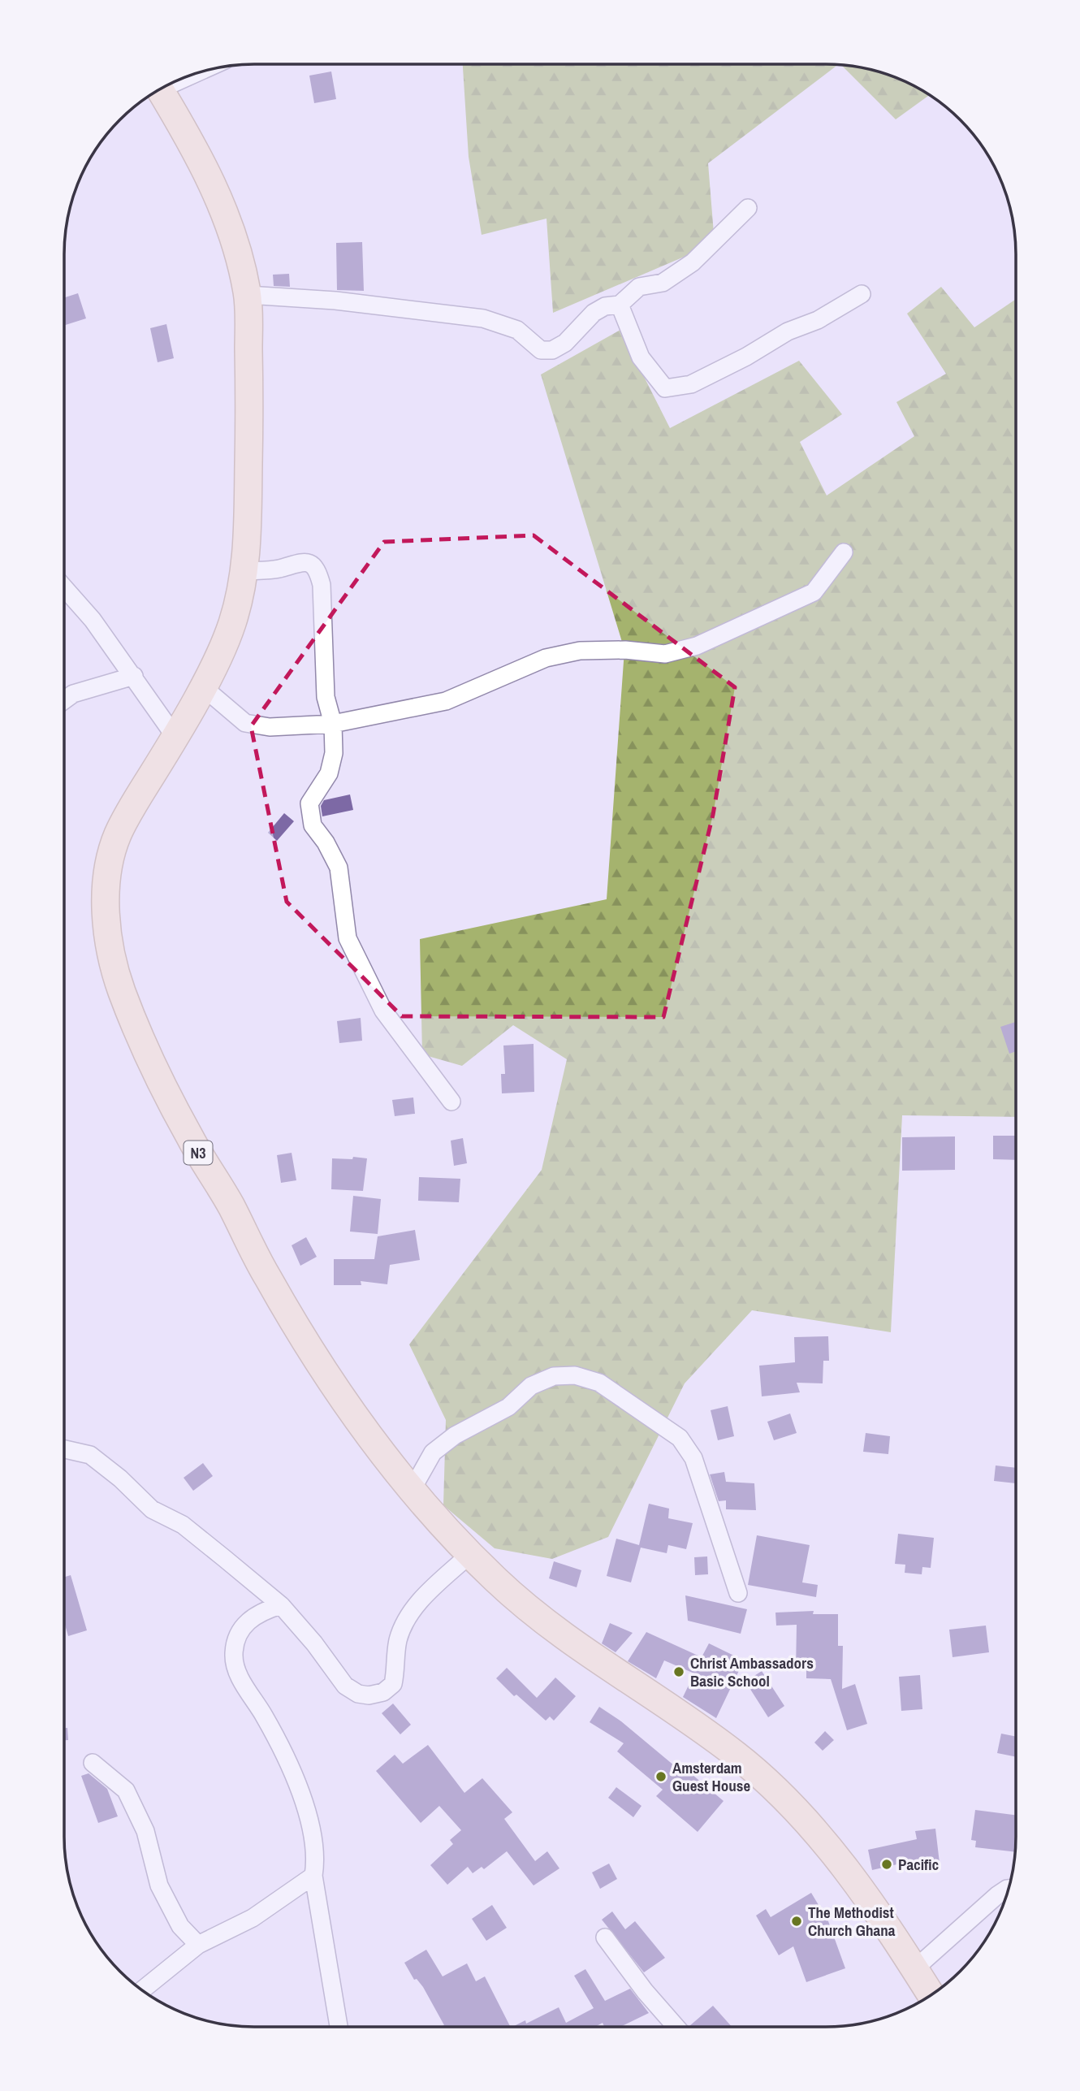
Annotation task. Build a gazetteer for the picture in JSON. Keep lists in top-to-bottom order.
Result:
{
  "streets": {
    "main road": ["N3"]
  },
  "places": [
    "Christ Ambassadors Basic School",
    "Amsterdam Guest House",
    "Pacific",
    "The Methodist Church Ghana"
  ]
}
